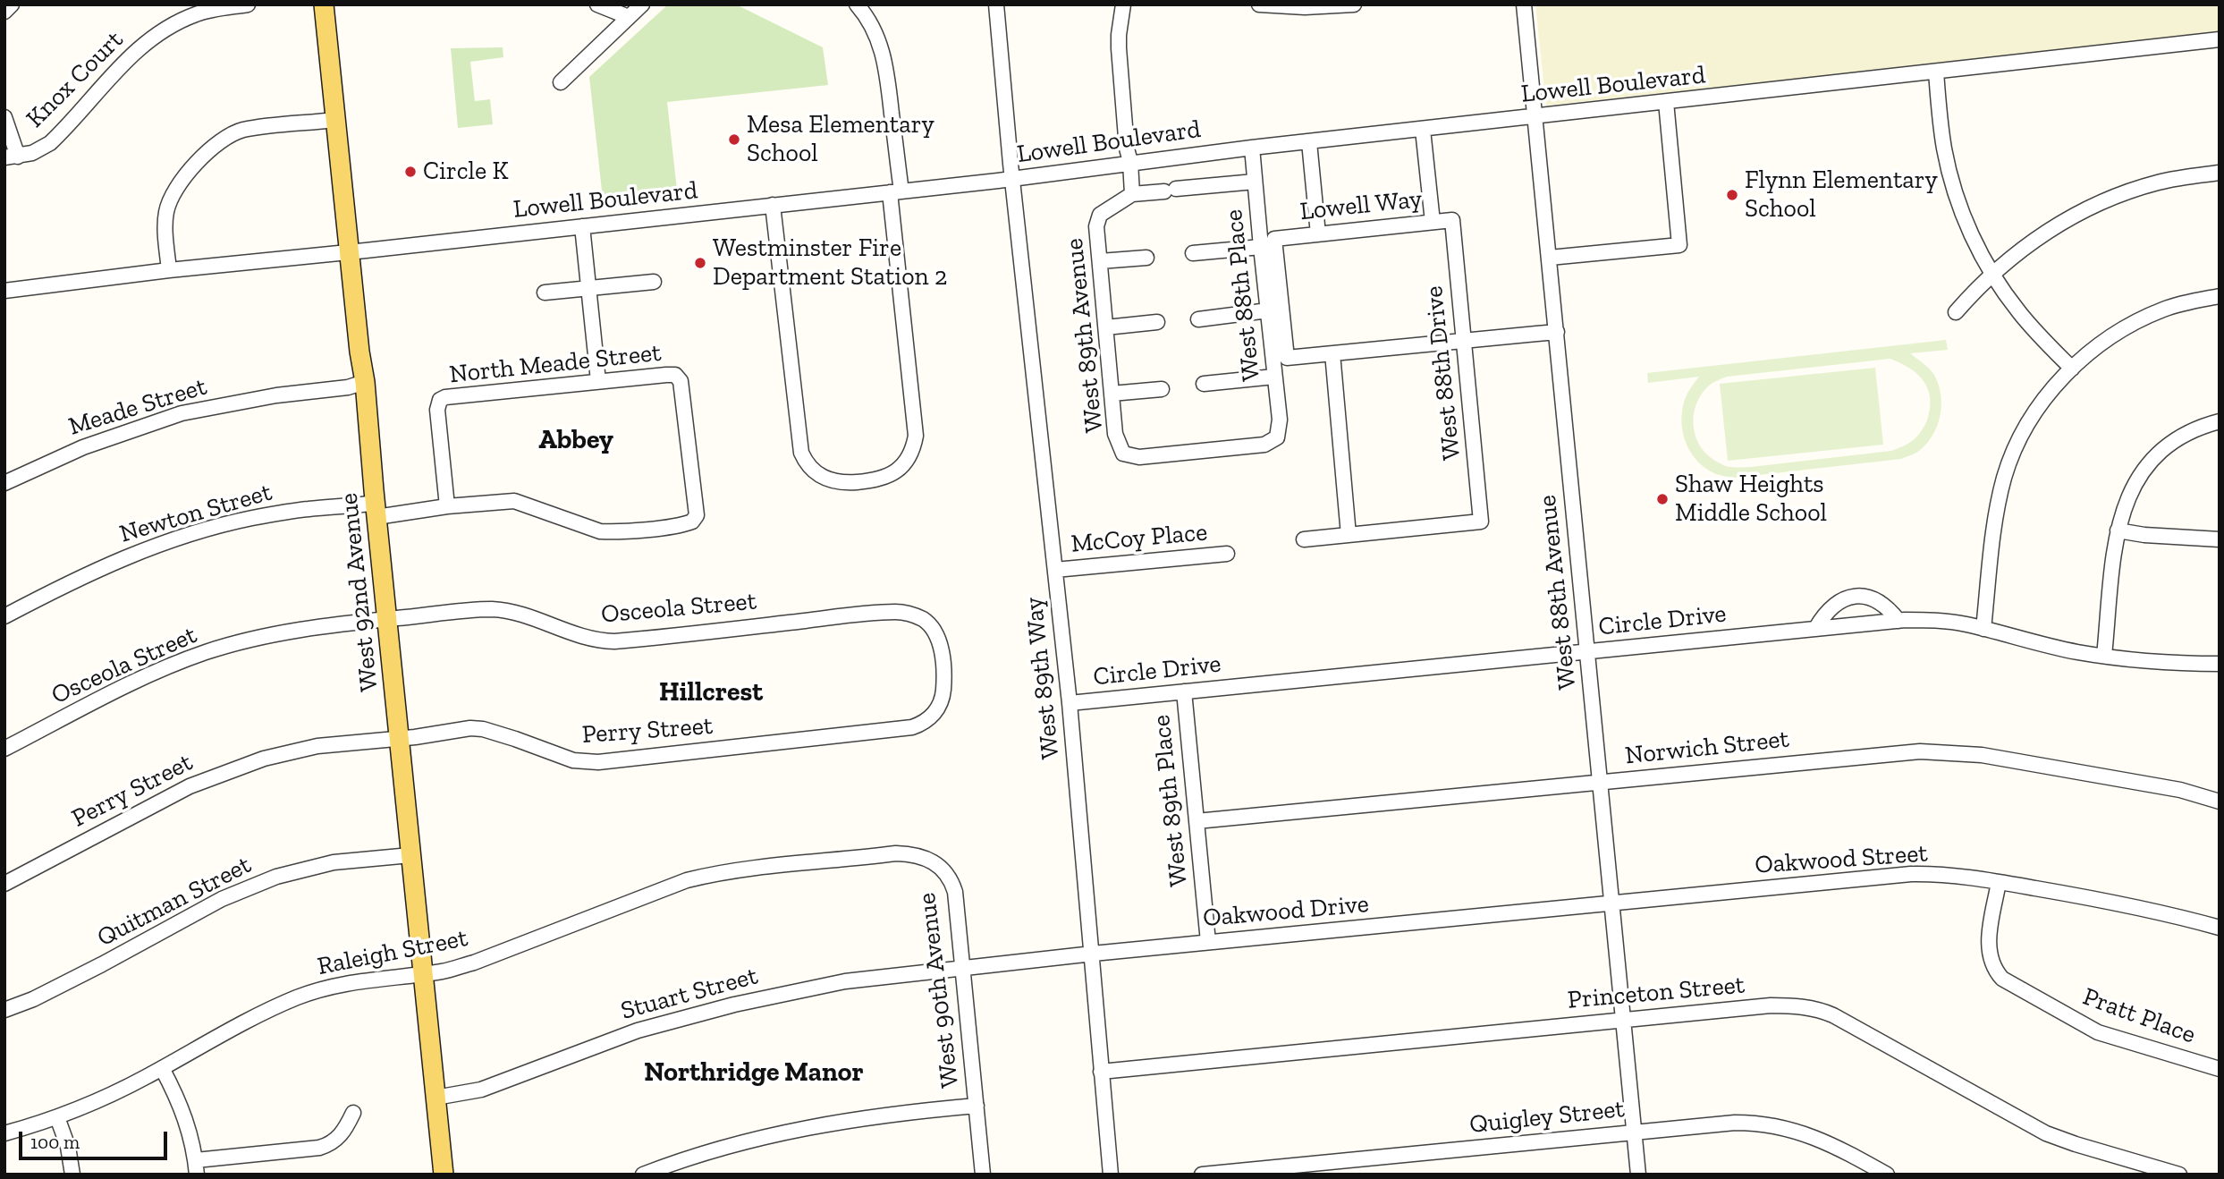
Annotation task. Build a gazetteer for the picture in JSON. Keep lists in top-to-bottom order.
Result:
{
  "streets": {
    "main road": ["West 92nd Avenue"],
    "street": [
      "Knox Court",
      "Lowell Boulevard",
      "Lowell Way",
      "West 88th Place",
      "West 89th Avenue",
      "North Meade Street",
      "West 88th Drive",
      "Meade Street",
      "Newton Street",
      "McCoy Place",
      "West 88th Avenue",
      "Osceola Street",
      "Circle Drive",
      "West 89th Way",
      "Perry Street",
      "Norwich Street",
      "West 89th Place",
      "Oakwood Street",
      "Quitman Street",
      "Oakwood Drive",
      "Raleigh Street",
      "West 90th Avenue",
      "Princeton Street",
      "Stuart Street",
      "Pratt Place",
      "Quigley Street"
    ]
  },
  "crossings": [
    ["Lowell Boulevard", "West 88th Place"],
    ["Lowell Boulevard", "West 92nd Avenue"],
    ["Lowell Boulevard", "West 88th Avenue"],
    ["Lowell Boulevard", "West 89th Way"],
    ["Lowell Way", "West 88th Drive"],
    ["West 88th Place", "West 89th Avenue"],
    ["North Meade Street", "Newton Street"],
    ["Meade Street", "West 92nd Avenue"],
    ["Newton Street", "West 92nd Avenue"],
    ["McCoy Place", "West 89th Way"],
    ["West 92nd Avenue", "Osceola Street"],
    ["West 92nd Avenue", "Perry Street"],
    ["West 92nd Avenue", "Quitman Street"],
    ["West 92nd Avenue", "Raleigh Street"],
    ["West 92nd Avenue", "Stuart Street"],
    ["West 88th Avenue", "Circle Drive"],
    ["West 88th Avenue", "Norwich Street"],
    ["West 88th Avenue", "Oakwood Street"],
    ["West 88th Avenue", "Oakwood Drive"],
    ["West 88th Avenue", "Princeton Street"],
    ["West 88th Avenue", "Quigley Street"],
    ["Osceola Street", "Perry Street"],
    ["Circle Drive", "West 89th Way"],
    ["Circle Drive", "West 89th Place"],
    ["West 89th Way", "Oakwood Drive"],
    ["West 89th Way", "Princeton Street"],
    ["Norwich Street", "West 89th Place"],
    ["West 89th Place", "Oakwood Drive"],
    ["Oakwood Street", "Oakwood Drive"],
    ["Oakwood Street", "Pratt Place"],
    ["Oakwood Drive", "West 90th Avenue"],
    ["Oakwood Drive", "Stuart Street"],
    ["Raleigh Street", "West 90th Avenue"],
    ["West 90th Avenue", "Stuart Street"]
  ],
  "districts": ["Abbey", "Hillcrest", "Northridge Manor"],
  "places": [
    "Mesa Elementary School",
    "Circle K",
    "Flynn Elementary School",
    "Westminster Fire Department Station 2",
    "Shaw Heights Middle School"
  ],
  "scale_bar": "100 m"
}
